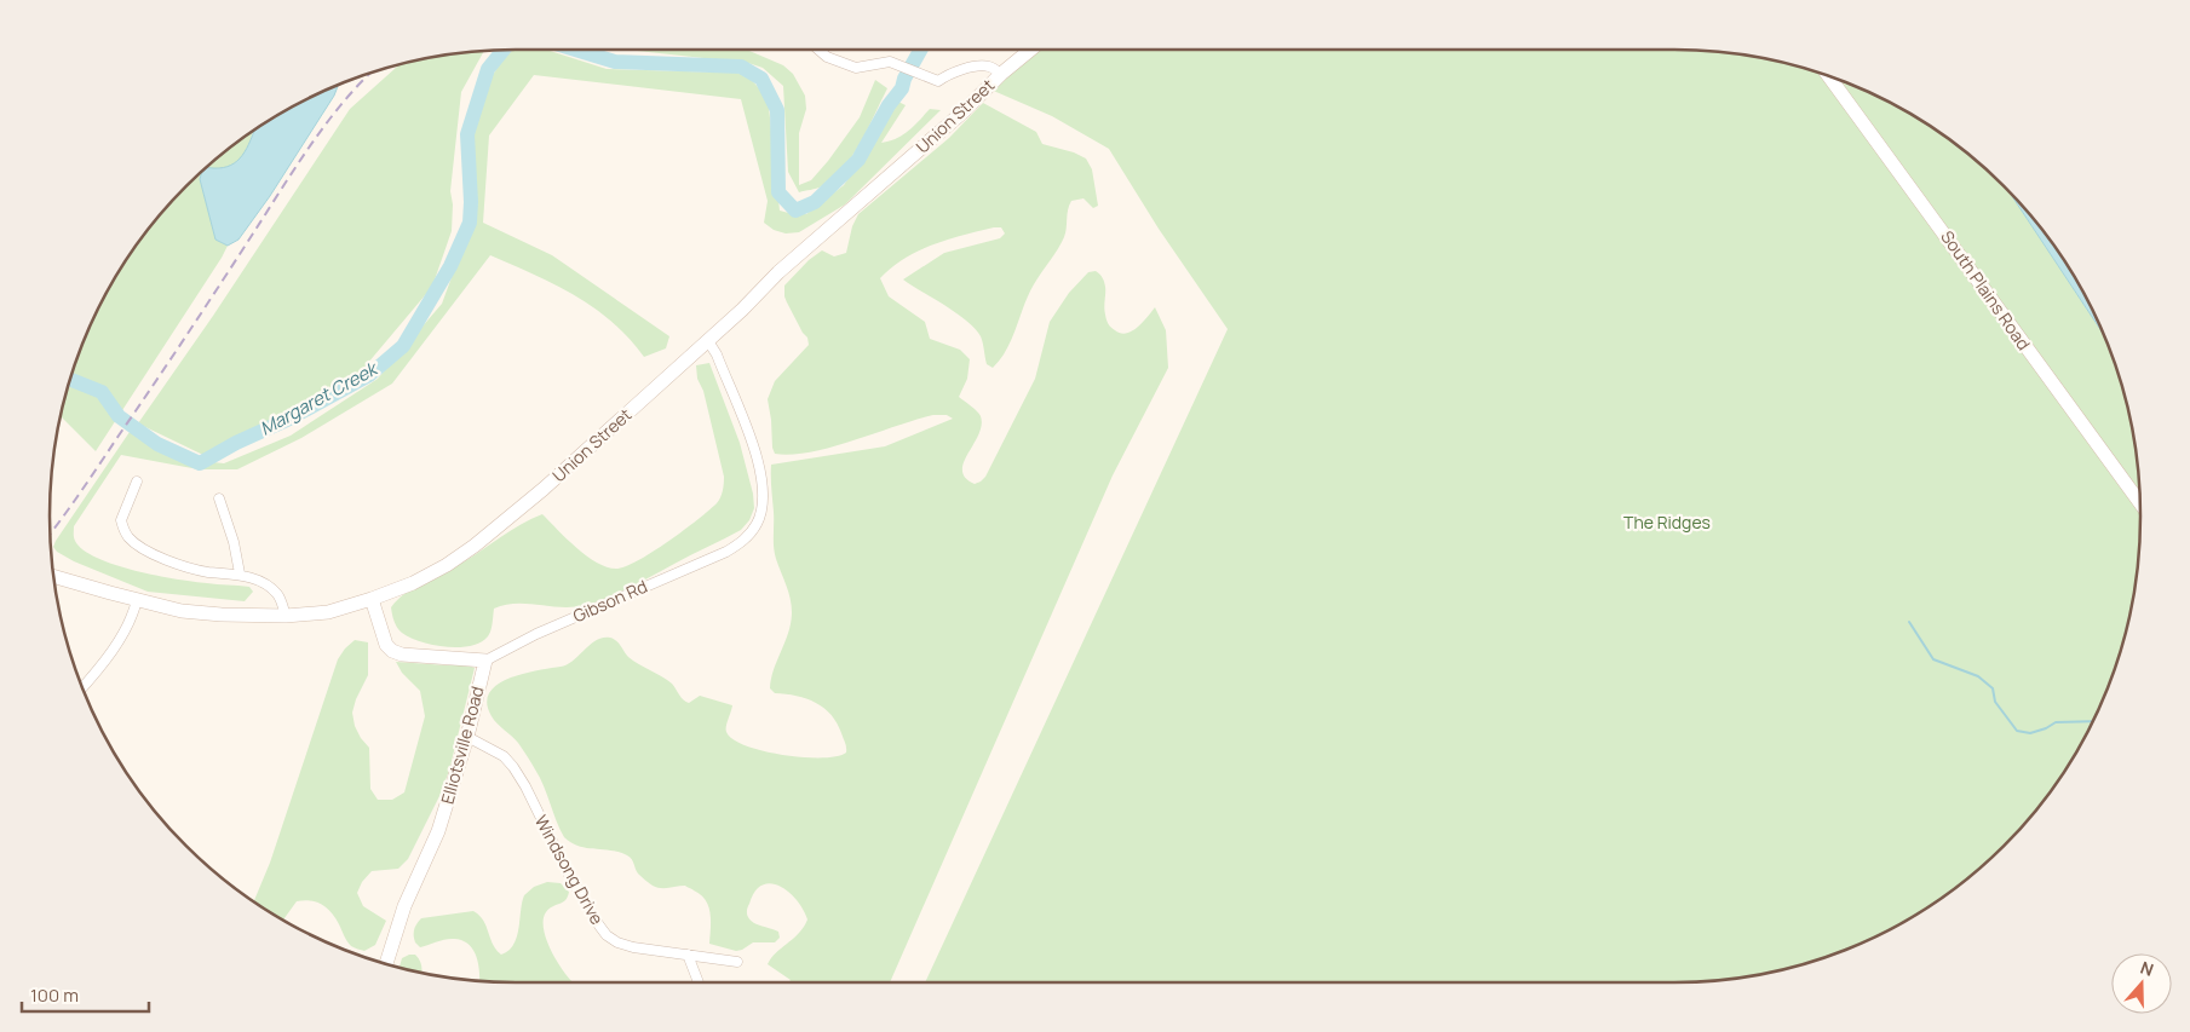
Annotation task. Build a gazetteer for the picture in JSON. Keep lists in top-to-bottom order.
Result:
{
  "streets": {
    "main road": ["Union Street", "South Plains Road", "Elliotsville Road"],
    "street": ["Gibson Rd", "Windsong Drive"]
  },
  "crossings": [
    ["Union Street", "Gibson Rd"],
    ["Gibson Rd", "Elliotsville Road"],
    ["Elliotsville Road", "Windsong Drive"]
  ],
  "water": ["Margaret Creek"],
  "parks": ["The Ridges"],
  "scale_bar": "100 m",
  "north": "top"
}
